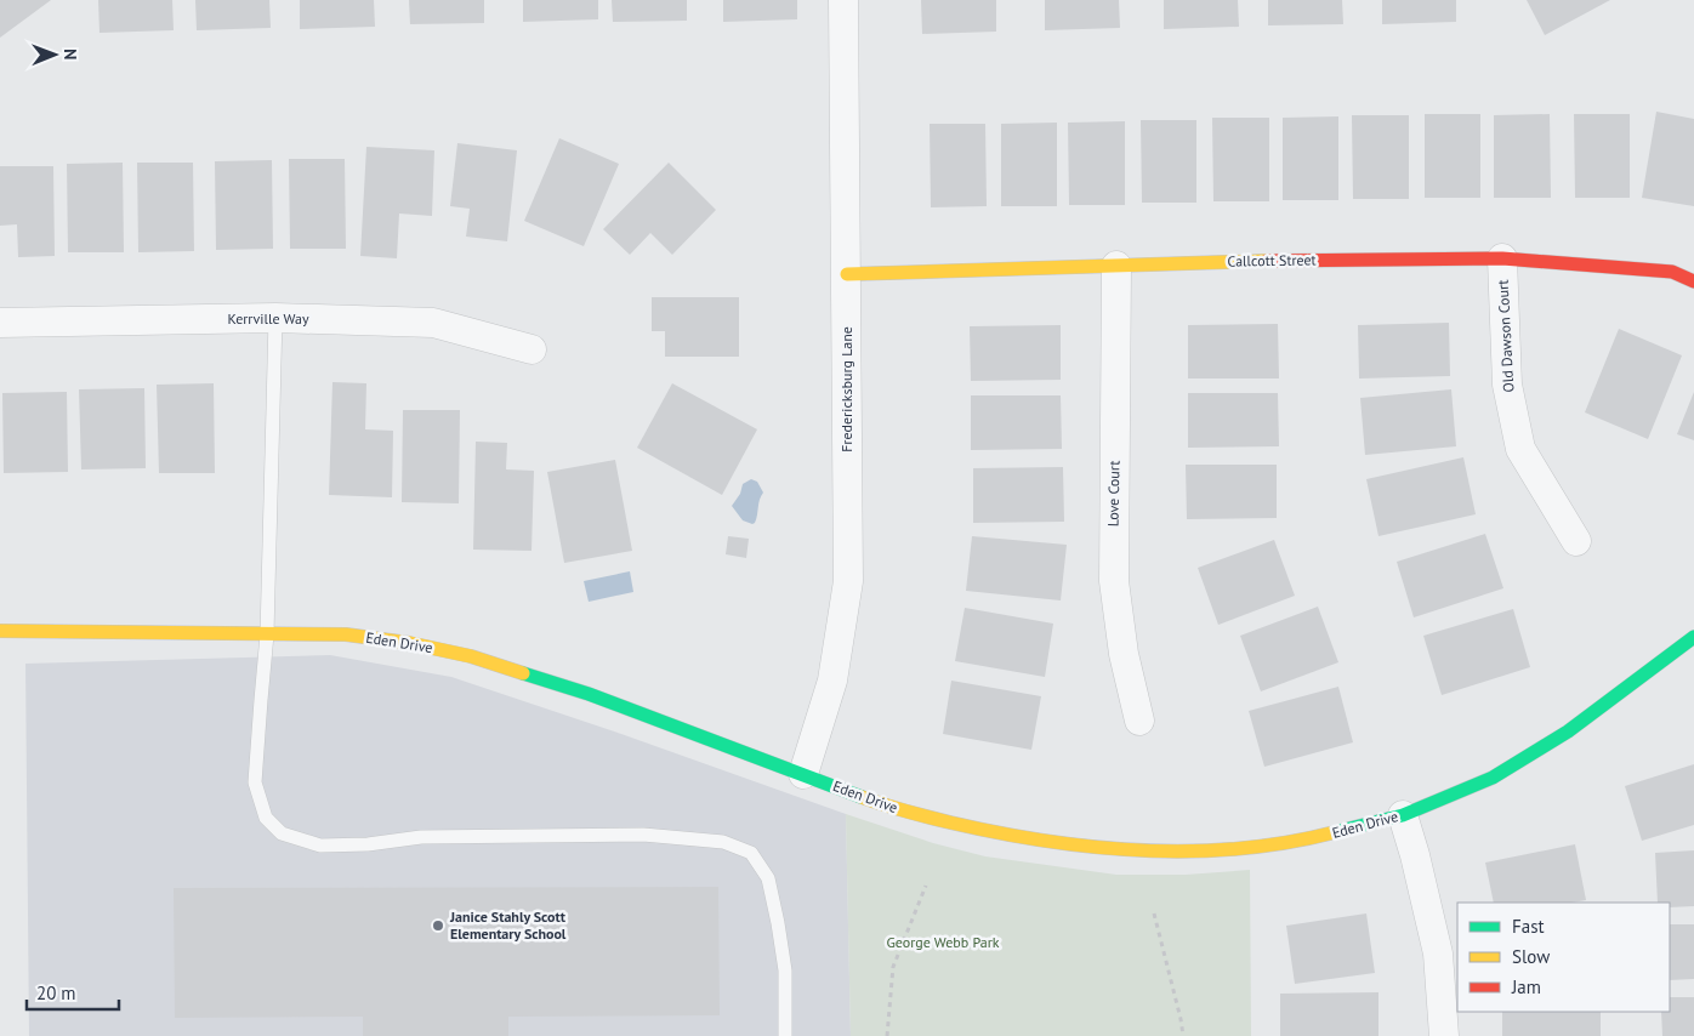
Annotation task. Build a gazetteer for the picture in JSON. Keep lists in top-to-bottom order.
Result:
{
  "streets": {
    "street": [
      "Callcott Street",
      "Kerrville Way",
      "Old Dawson Court",
      "Fredericksburg Lane",
      "Love Court",
      "Eden Drive"
    ]
  },
  "crossings": [
    ["Callcott Street", "Old Dawson Court"],
    ["Callcott Street", "Fredericksburg Lane"],
    ["Callcott Street", "Love Court"],
    ["Fredericksburg Lane", "Eden Drive"]
  ],
  "parks": ["George Webb Park"],
  "places": ["Janice Stahly Scott Elementary School"],
  "legend": ["Fast", "Slow", "Jam"],
  "scale_bar": "20 m",
  "north": "right"
}
